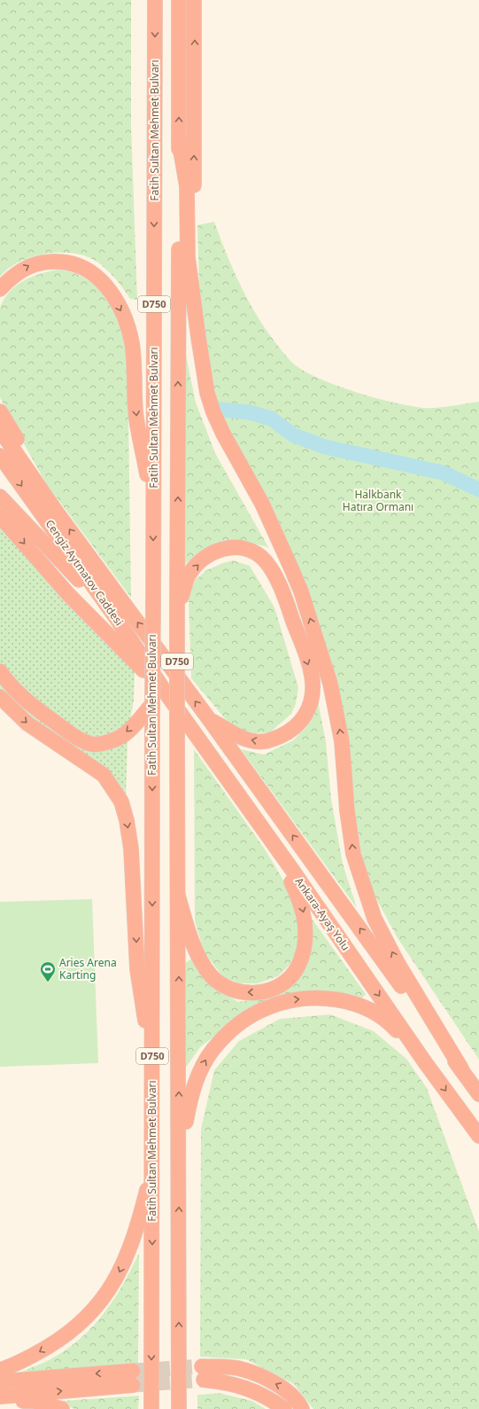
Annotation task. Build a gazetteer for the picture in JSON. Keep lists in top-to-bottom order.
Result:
{
  "streets": {
    "highway": [
      "Fatih Sultan Mehmet Bulvarı",
      "D750",
      "Cengiz Aytmatov Caddesi",
      "Ankara-Ayaş Yolu"
    ]
  },
  "crossings": [
    ["Cengiz Aytmatov Caddesi", "Ankara-Ayaş Yolu"]
  ],
  "parks": ["Halkbank Hatıra Ormanı"],
  "places": {
    "sports": ["Aries Arena Karting"]
  }
}
